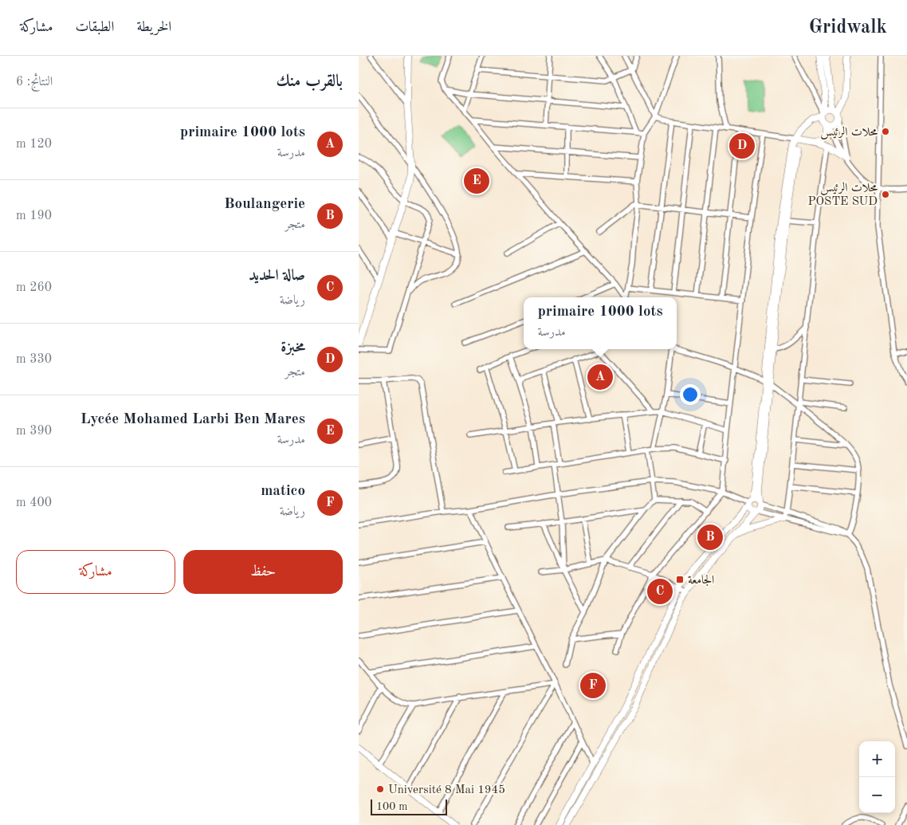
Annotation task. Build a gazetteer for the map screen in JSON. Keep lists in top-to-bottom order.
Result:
{
  "places": {
    "other": ["محلات الرئيس", "محلات الرئيس POSTE SUD", "Université 8 Mai 1945"],
    "transit": ["الجامعة"]
  },
  "scale_bar": "100 m",
  "page": {
    "header": "Gridwalk",
    "nav": ["الخريطة", "الطبقات", "مشاركة"],
    "heading": ["بالقرب منك", "النتائج: 6"],
    "list": [
      {
        "mark": "A",
        "name": "primaire 1000 lots",
        "note": "مدرسة",
        "value": "120 m"
      },
      {
        "mark": "B",
        "name": "Boulangerie",
        "note": "متجر",
        "value": "190 m"
      },
      {
        "mark": "C",
        "name": "صالة الحديد",
        "note": "رياضة",
        "value": "260 m"
      },
      {
        "mark": "D",
        "name": "مخبزة",
        "note": "متجر",
        "value": "330 m"
      },
      {
        "mark": "E",
        "name": "Lycée Mohamed Larbi Ben Mares",
        "note": "مدرسة",
        "value": "390 m"
      },
      {
        "mark": "F",
        "name": "matico",
        "note": "رياضة",
        "value": "400 m"
      }
    ],
    "pins": [
      "D",
      "E",
      "A",
      "B",
      "C",
      "F"
    ],
    "popup": ["primaire 1000 lots", "مدرسة"],
    "buttons": ["حفظ", "مشاركة"],
    "map_buttons": ["+", "−"],
    "scale": "100 m"
  }
}
